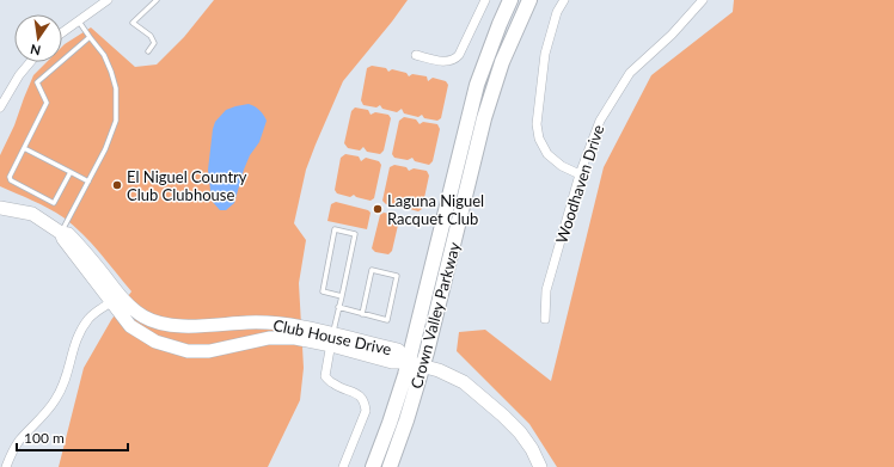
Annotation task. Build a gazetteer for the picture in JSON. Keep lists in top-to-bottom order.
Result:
{
  "streets": {
    "main road": ["Crown Valley Parkway"],
    "street": ["Woodhaven Drive", "Club House Drive"]
  },
  "crossings": [
    ["Crown Valley Parkway", "Club House Drive"]
  ],
  "places": ["El Niguel Country Club Clubhouse", "Laguna Niguel Racquet Club"],
  "scale_bar": "100 m",
  "north": "bottom"
}
